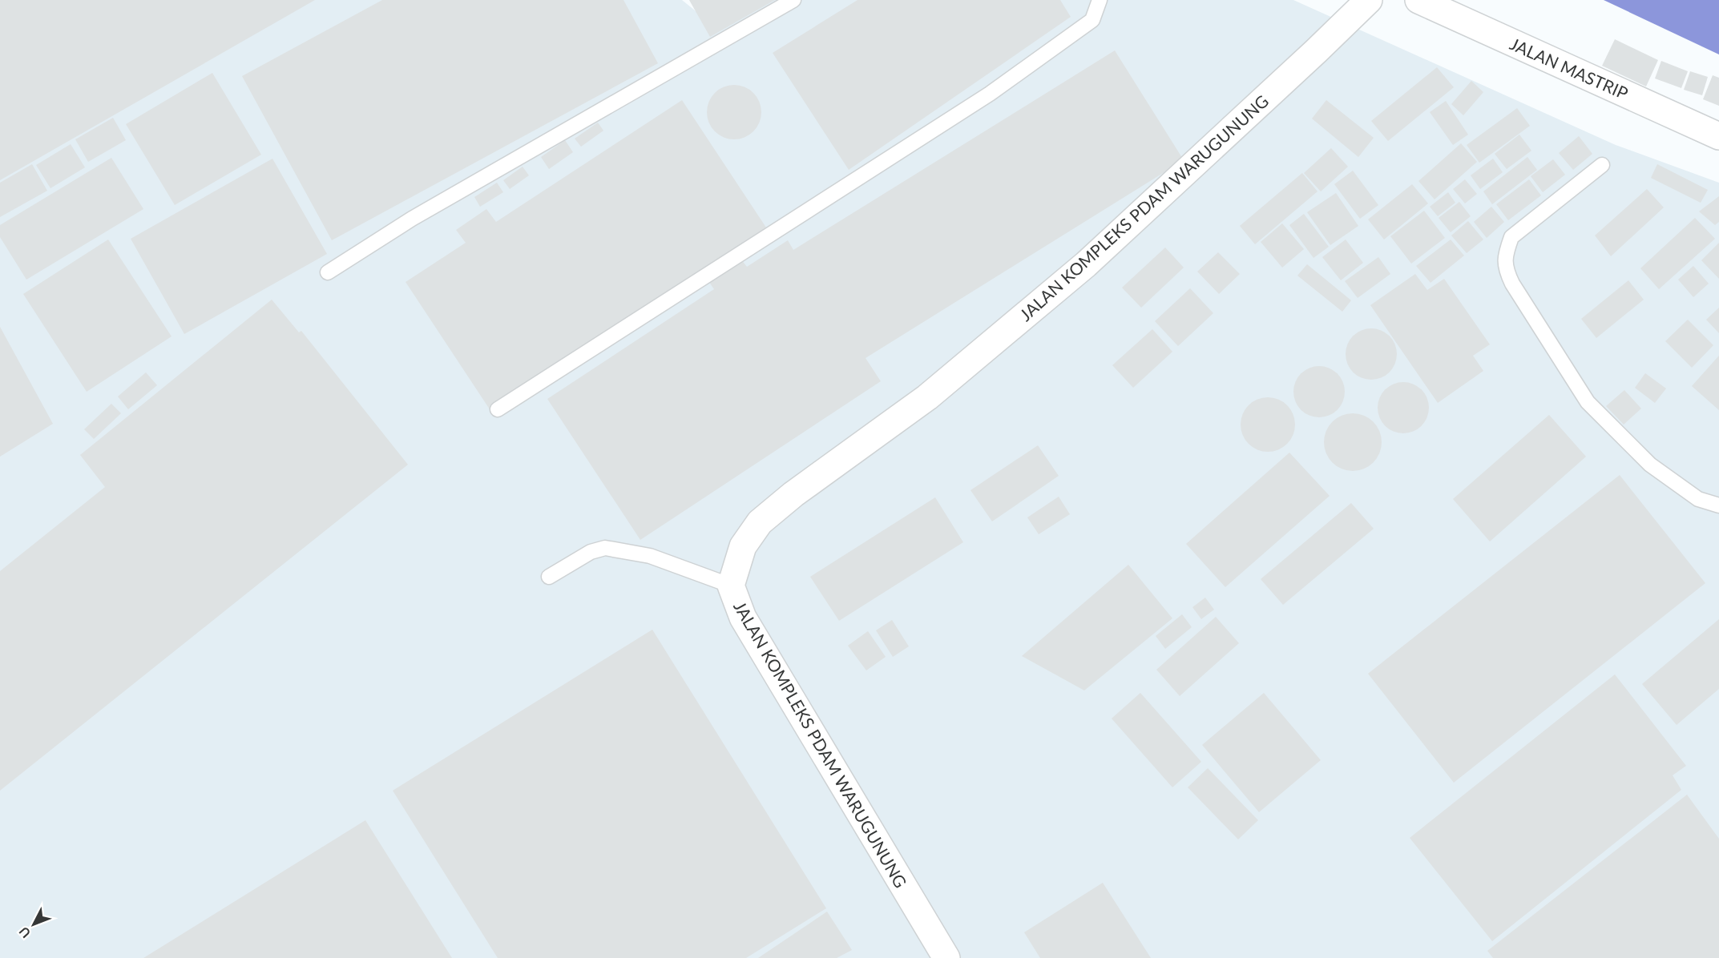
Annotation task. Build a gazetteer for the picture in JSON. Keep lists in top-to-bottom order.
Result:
{
  "streets": {
    "street": ["JALAN MASTRIP", "JALAN KOMPLEKS PDAM WARUGUNUNG"]
  },
  "north": "bottom left"
}
